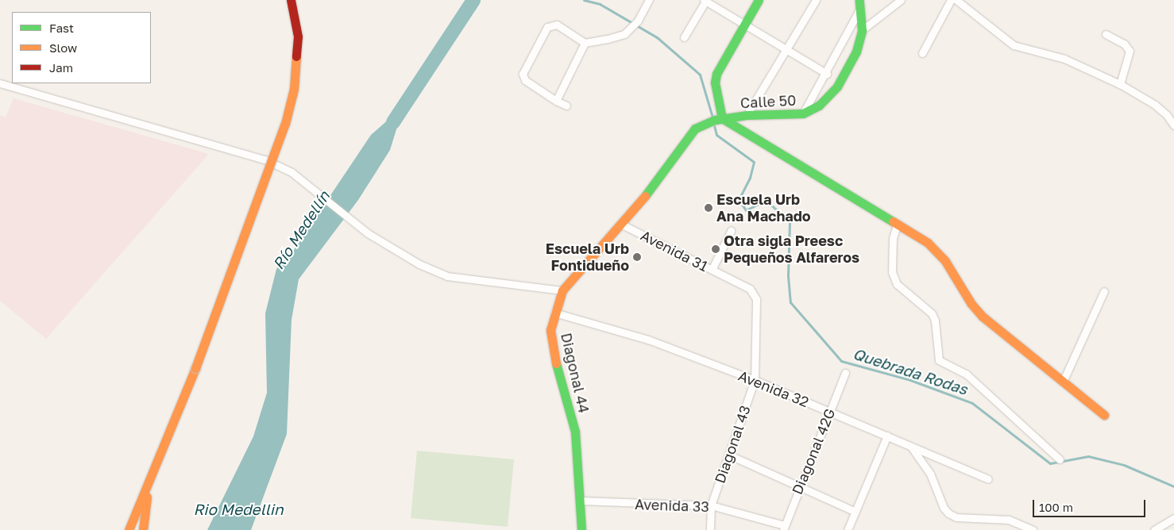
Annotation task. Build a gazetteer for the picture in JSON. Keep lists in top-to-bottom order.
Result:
{
  "streets": {
    "main road": ["Calle 50", "Diagonal 44"],
    "street": [
      "Avenida 31",
      "Avenida 32",
      "Diagonal 43",
      "Diagonal 42G",
      "Avenida 33"
    ]
  },
  "crossings": [
    ["Calle 50", "Diagonal 44"],
    ["Avenida 31", "Diagonal 44"],
    ["Avenida 31", "Diagonal 43"],
    ["Diagonal 44", "Avenida 32"],
    ["Diagonal 44", "Avenida 33"],
    ["Avenida 32", "Diagonal 43"],
    ["Avenida 32", "Diagonal 42G"],
    ["Diagonal 43", "Avenida 33"],
    ["Diagonal 42G", "Avenida 33"]
  ],
  "water": ["Río Medellín", "Quebrada Rodas", "Rio Medellin"],
  "places": ["Escuela Urb Ana Machado", "Otra sigla Preesc Pequeños Alfareros", "Escuela Urb Fontidueño"],
  "legend": ["Fast", "Slow", "Jam"],
  "scale_bar": "100 m"
}
